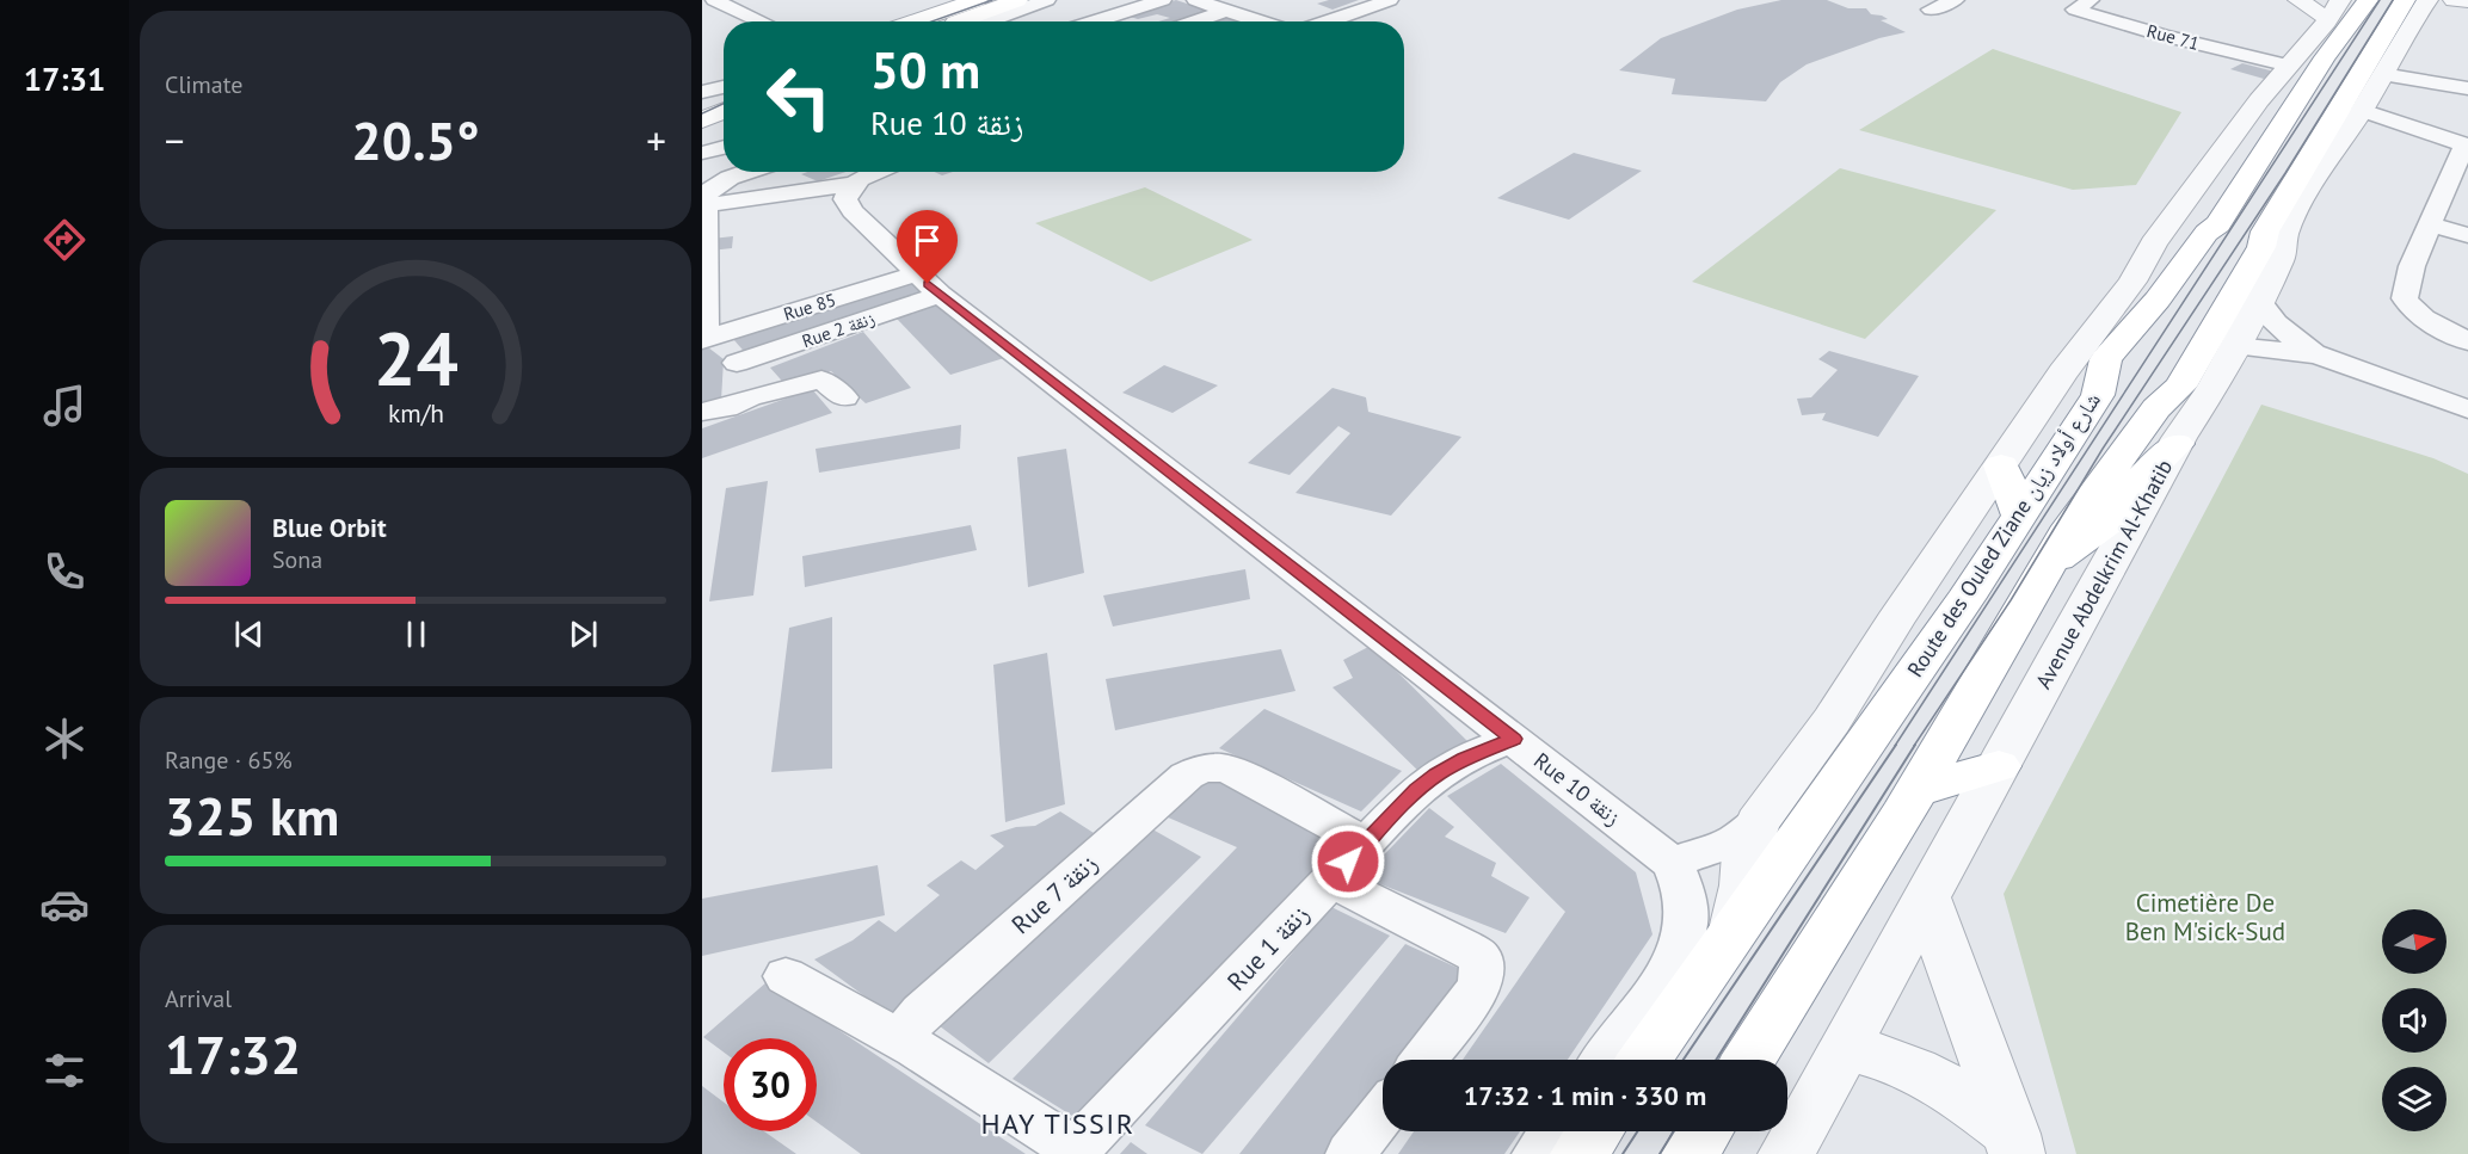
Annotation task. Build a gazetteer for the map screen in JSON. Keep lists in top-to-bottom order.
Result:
{
  "streets": {
    "main road": ["Route des Ouled Ziane شارع أولاد زيان"],
    "street": [
      "Rue 71",
      "Rue 85",
      "Rue 2 زنقة",
      "Avenue Abdelkrim Al-Khatib",
      "Rue 10 زنقة",
      "Rue 7 زنقة",
      "Rue 1 زنقة"
    ]
  },
  "crossings": [
    ["Rue 85", "Rue 2 زنقة"],
    ["Rue 85", "Rue 10 زنقة"],
    ["Rue 2 زنقة", "Rue 10 زنقة"],
    ["Rue 10 زنقة", "Rue 1 زنقة"],
    ["Rue 7 زنقة", "Rue 1 زنقة"]
  ],
  "districts": ["HAY TISSIR"],
  "parks": ["Cimetière De Ben M'sick-Sud"],
  "north": "right",
  "page": {
    "tabs": "17:31",
    "tile": [
      "Climate",
      ["Range · 65%", "325 km"],
      ["Arrival", "17:32"]
    ],
    "turn": ["50 m", "Rue 10 زنقة"],
    "heat": ["−", "20.5°", "+"],
    "song": ["Blue Orbit", "Sona"],
    "limit": "30",
    "trip": "17:32 · 1 min · 330 m",
    "gauge": ["24", "km/h"]
  }
}
